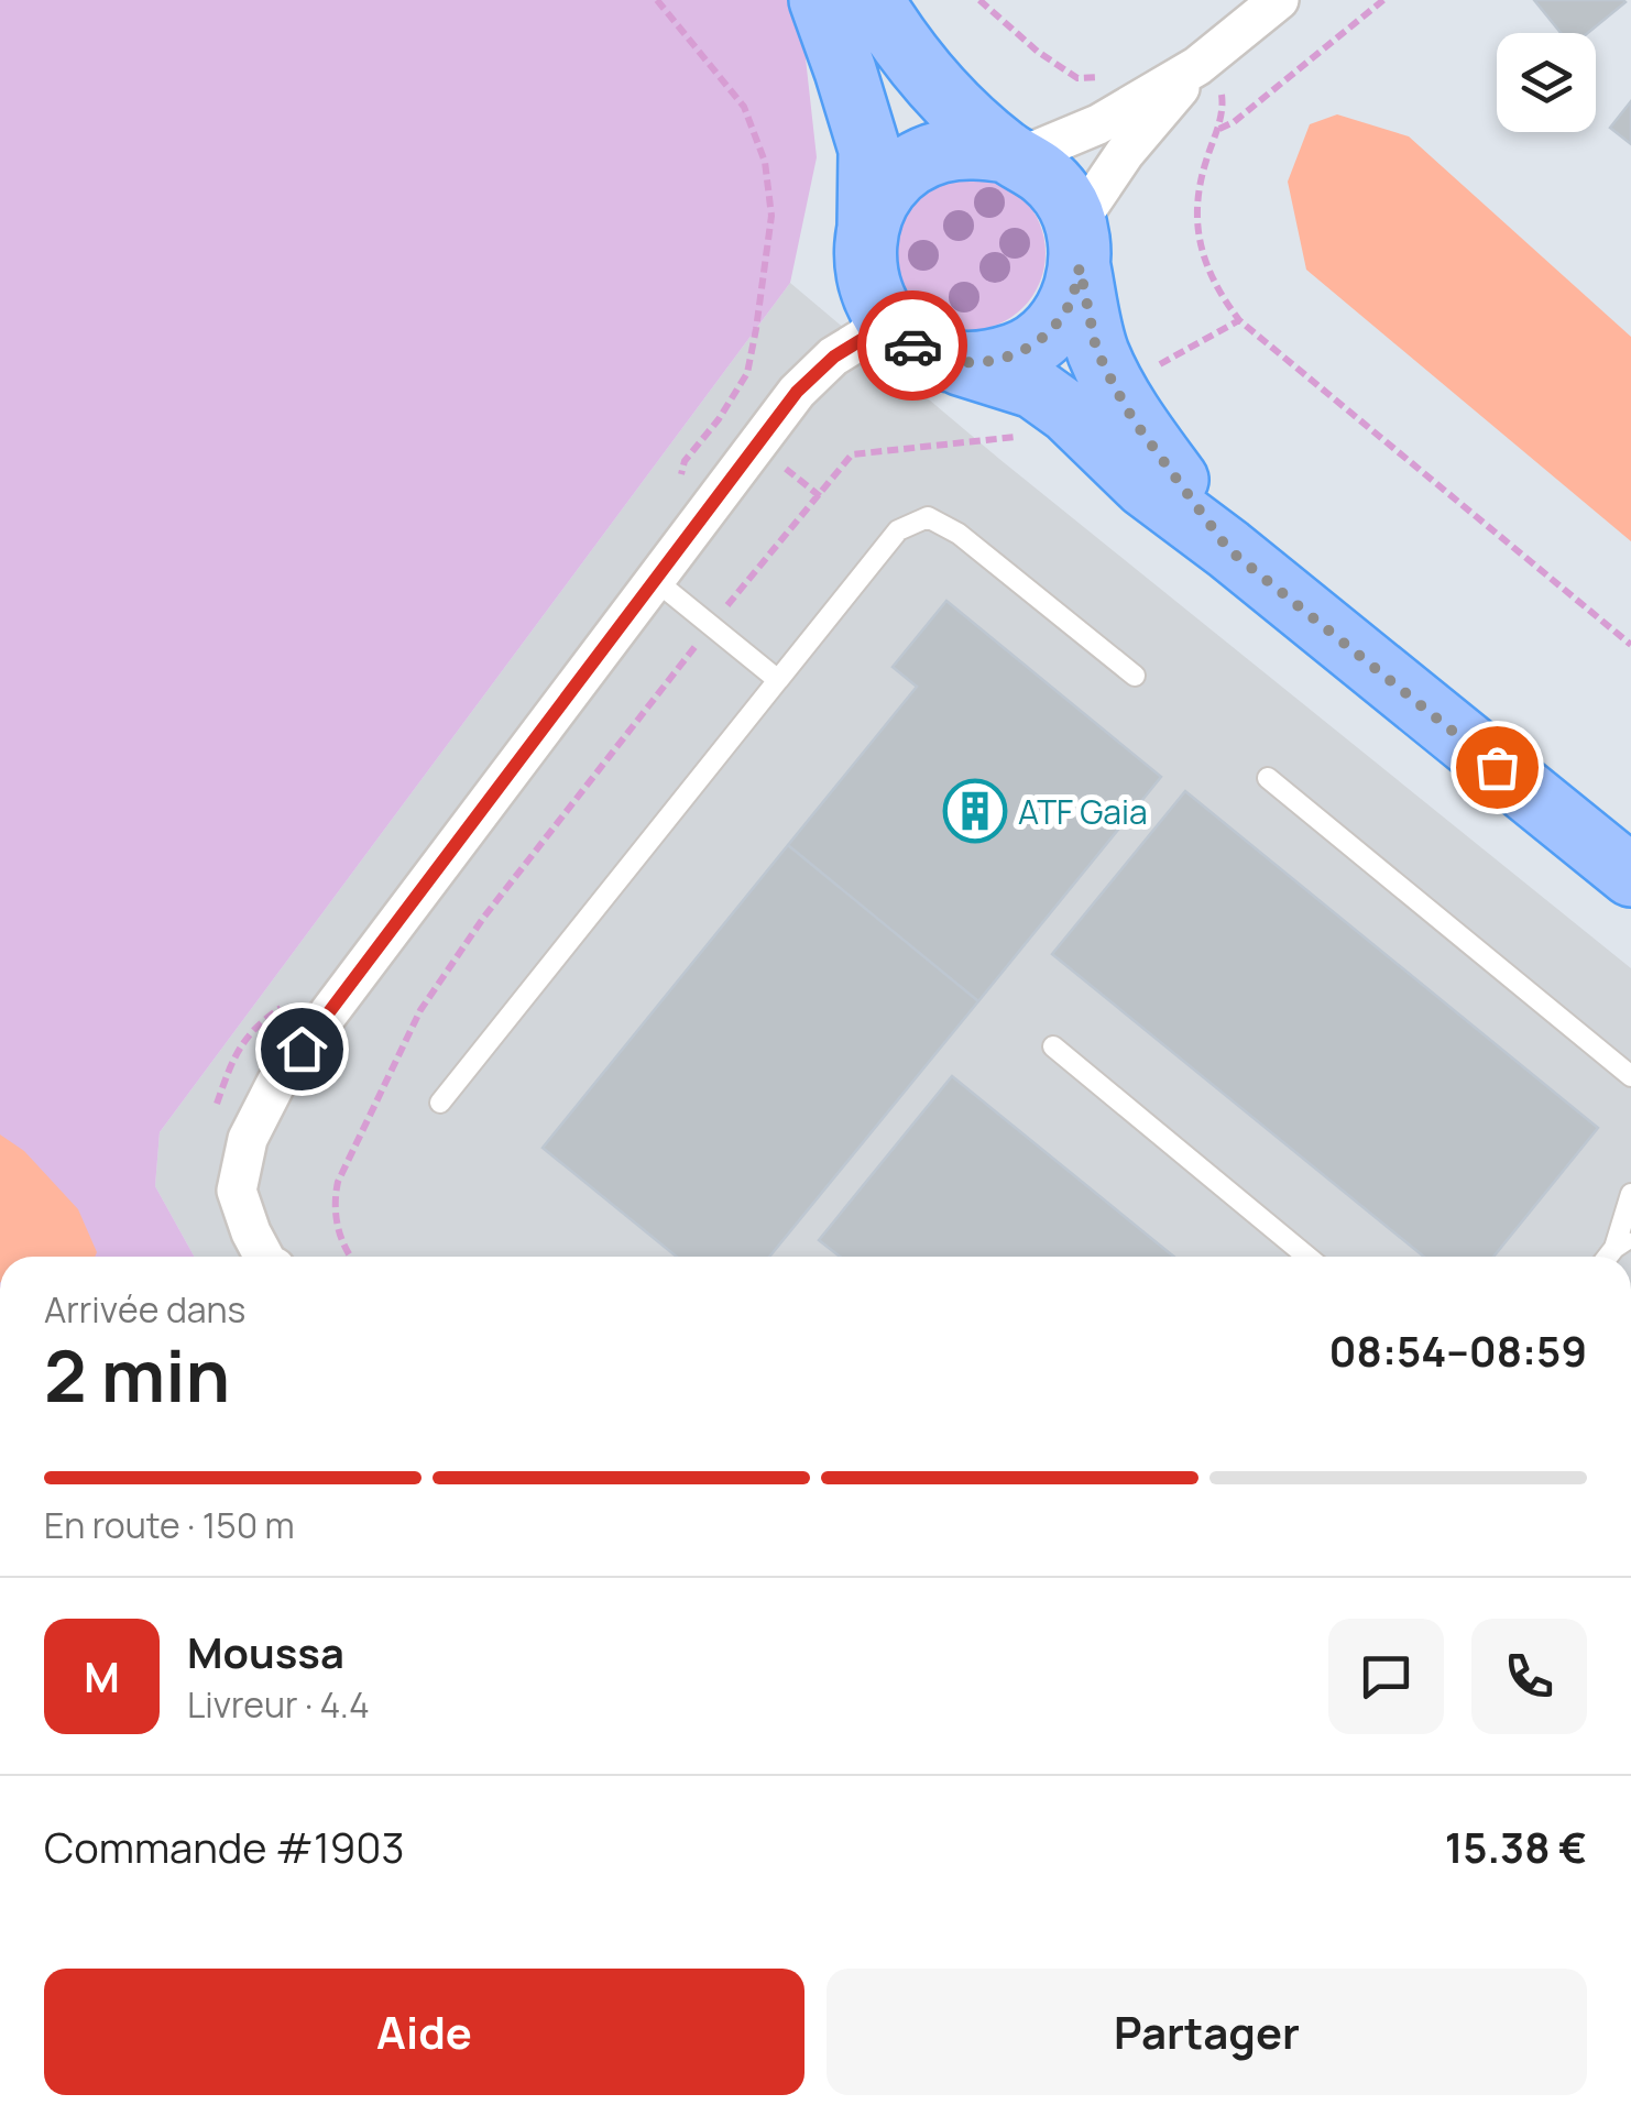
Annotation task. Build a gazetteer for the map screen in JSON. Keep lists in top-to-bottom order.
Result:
{
  "places": {
    "building": ["ATF Gaia"]
  },
  "page": {
    "heading": ["2 min", "Arrivée dans", "08:54–08:59"],
    "panel": [
      "Moussa",
      "Livreur · 4.4",
      "Commande #1903",
      "15.38 €"
    ],
    "bar": "En route · 150 m",
    "round": "M",
    "buttons": ["Aide", "Partager"]
  }
}
